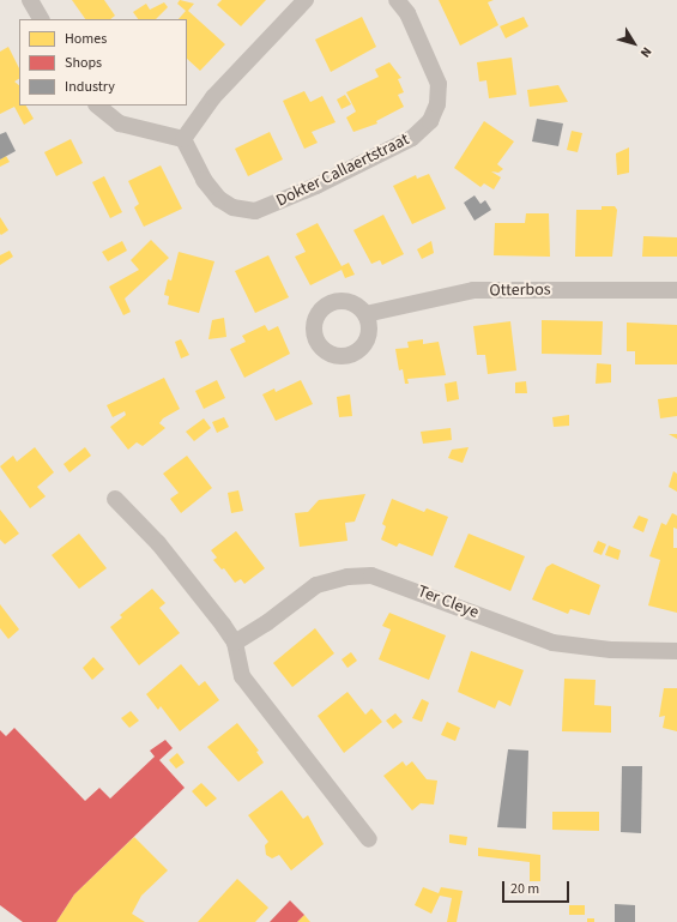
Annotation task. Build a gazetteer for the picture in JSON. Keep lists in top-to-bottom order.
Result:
{
  "streets": {
    "street": ["Dokter Callaertstraat", "Otterbos", "Ter Cleye"]
  },
  "legend": ["Homes", "Shops", "Industry"],
  "scale_bar": "20 m",
  "north": "bottom right"
}
